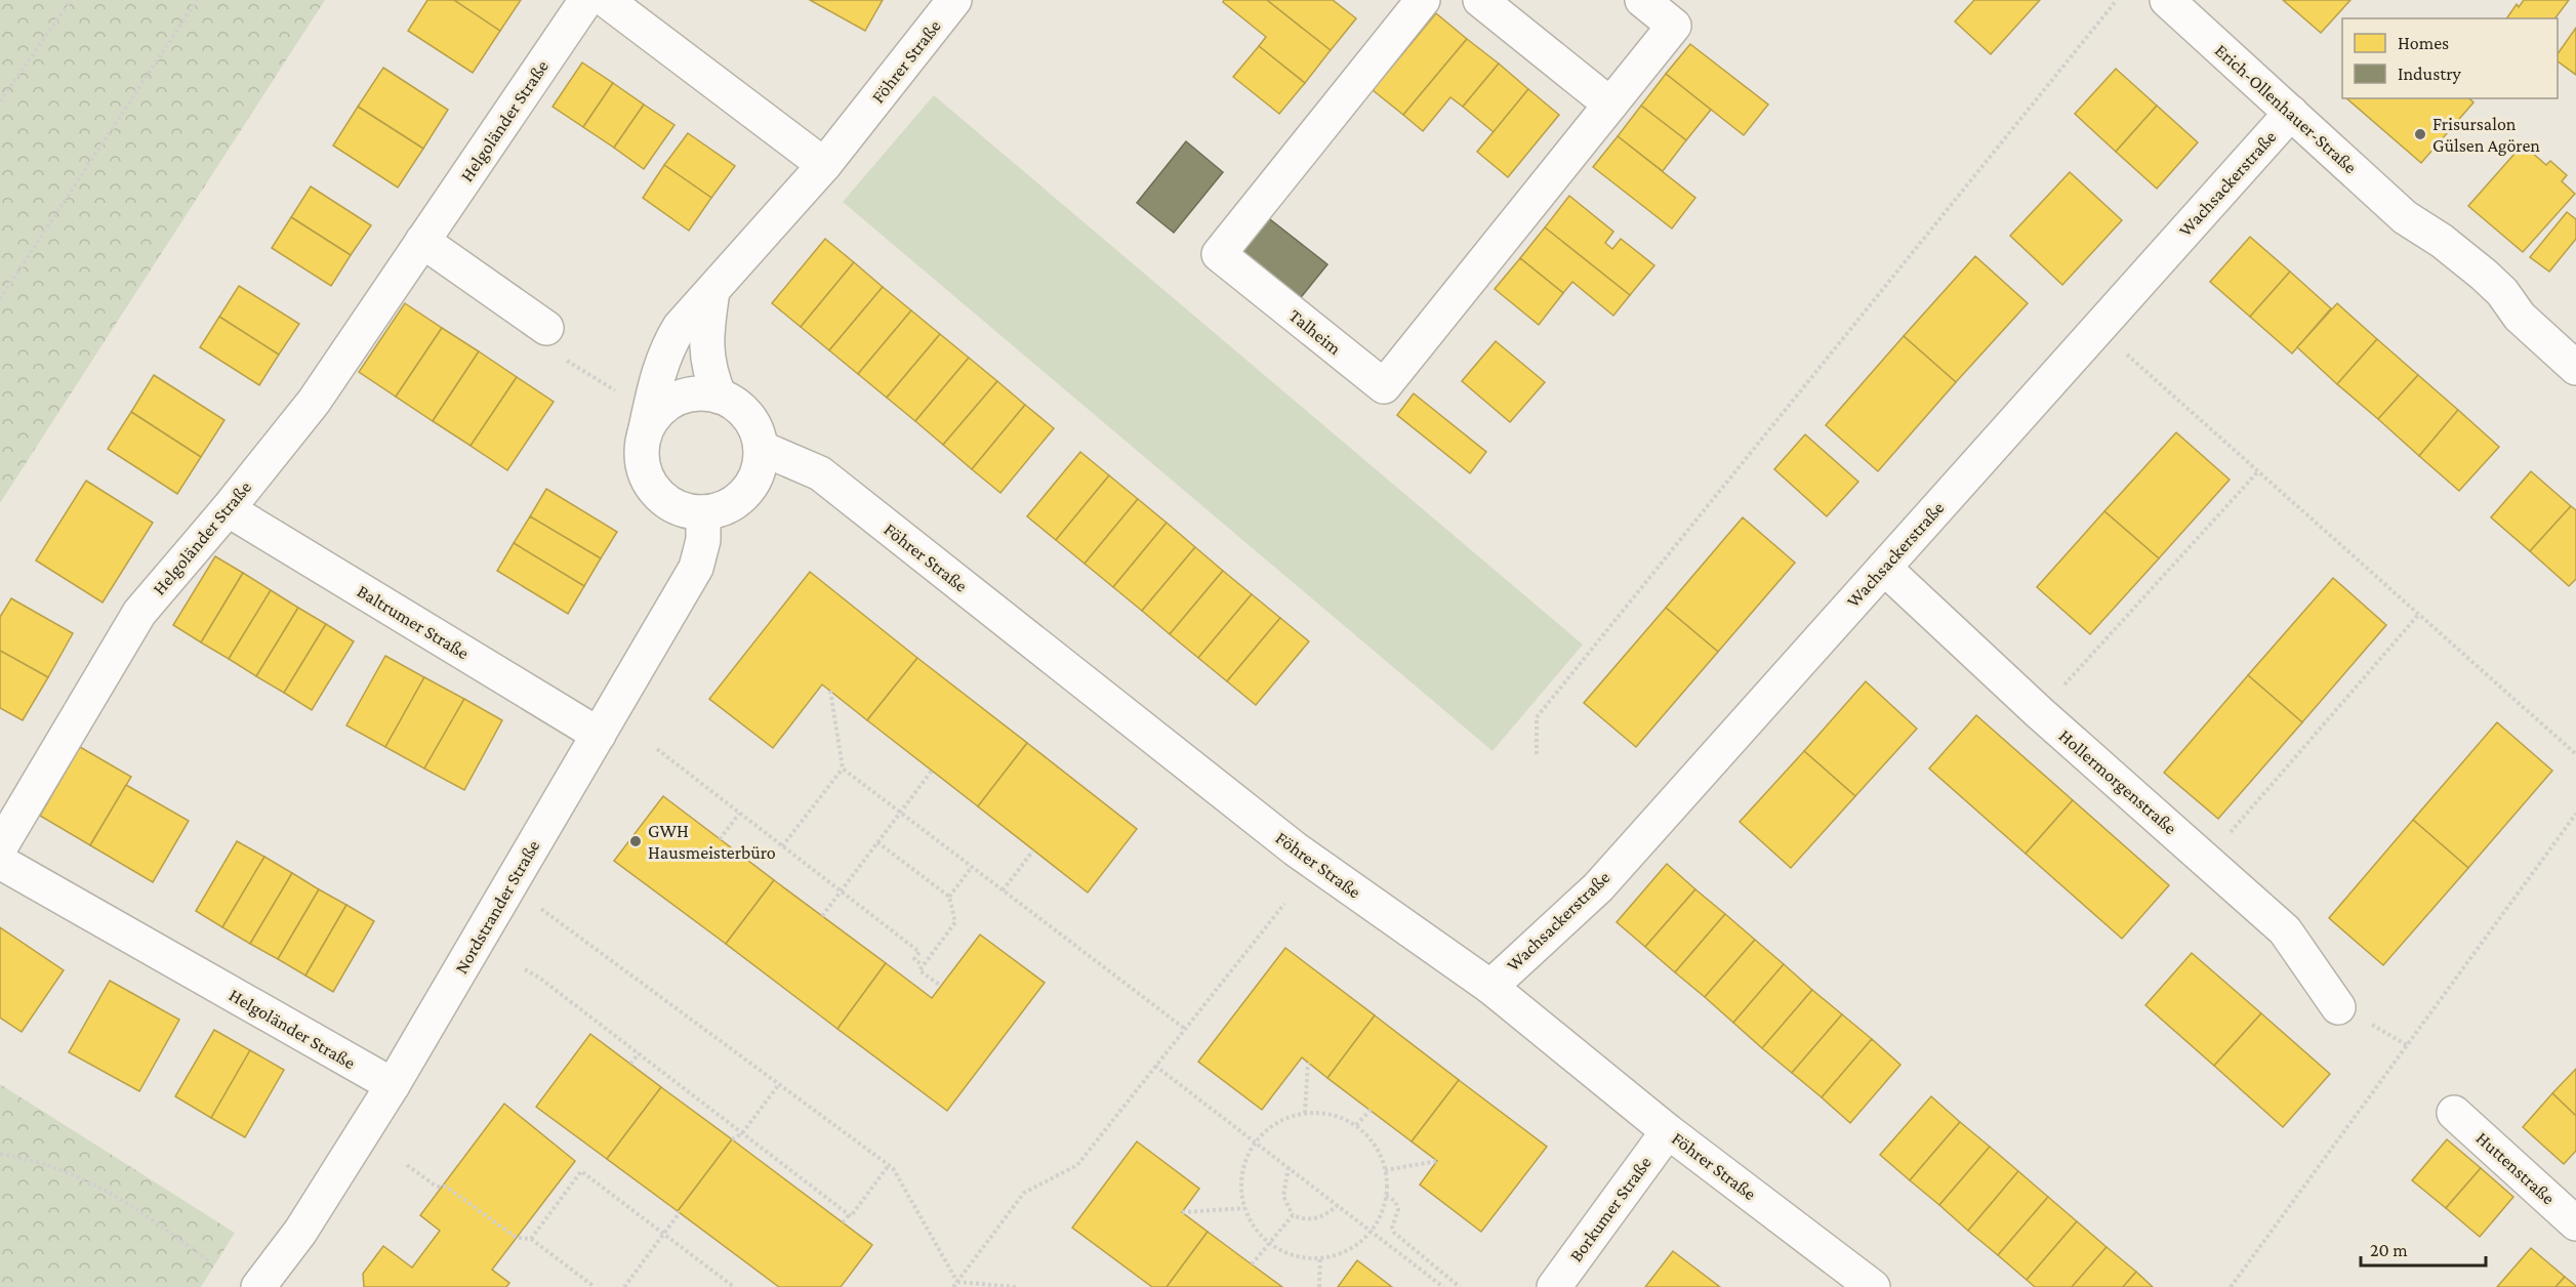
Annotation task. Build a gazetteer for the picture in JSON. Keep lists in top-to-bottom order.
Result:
{
  "streets": {
    "street": [
      "Föhrer Straße",
      "Erich-Ollenhauer-Straße",
      "Helgoländer Straße",
      "Wachsackerstraße",
      "Talheim",
      "Baltrumer Straße",
      "Hollermorgenstraße",
      "Nordstrander Straße",
      "Huttenstraße",
      "Borkumer Straße"
    ]
  },
  "crossings": [
    ["Föhrer Straße", "Wachsackerstraße"],
    ["Föhrer Straße", "Nordstrander Straße"],
    ["Föhrer Straße", "Borkumer Straße"],
    ["Erich-Ollenhauer-Straße", "Wachsackerstraße"],
    ["Helgoländer Straße", "Baltrumer Straße"],
    ["Helgoländer Straße", "Nordstrander Straße"],
    ["Wachsackerstraße", "Hollermorgenstraße"],
    ["Baltrumer Straße", "Nordstrander Straße"]
  ],
  "places": ["Frisursalon Gülsen Agören", "GWH Hausmeisterbüro"],
  "legend": ["Homes", "Industry"],
  "scale_bar": "20 m"
}
